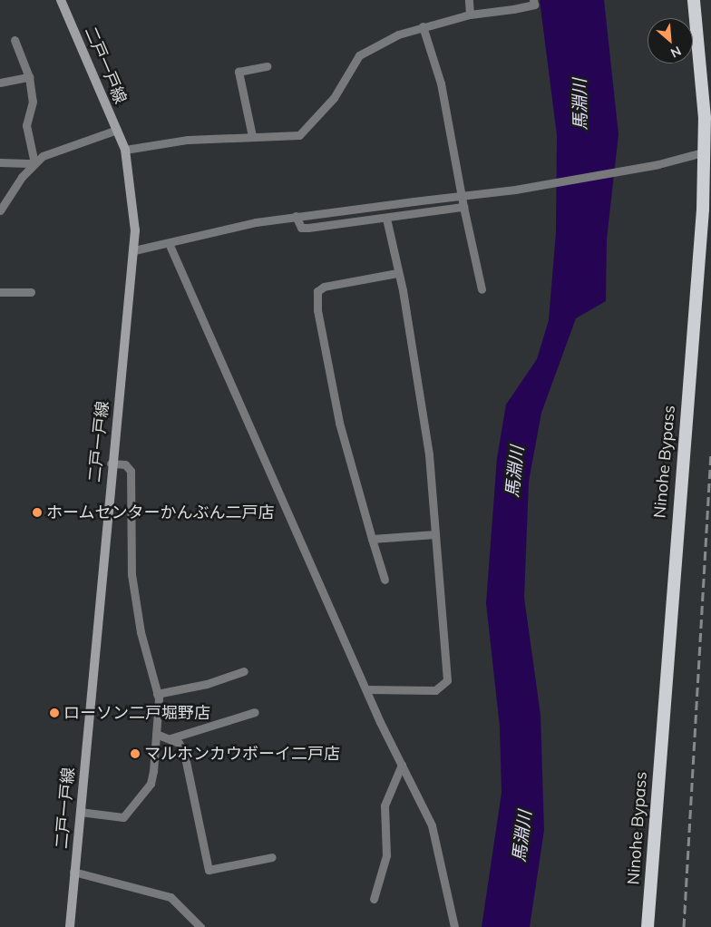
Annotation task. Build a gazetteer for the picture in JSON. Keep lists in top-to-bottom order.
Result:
{
  "streets": {
    "highway": ["Ninohe Bypass"],
    "main road": ["二戸一戸線"]
  },
  "water": ["馬淵川"],
  "places": ["ホームセンターかんぶん二戸店", "ローソン二戸堀野店", "マルホンカウボーイ二戸店"],
  "north": "bottom right"
}
